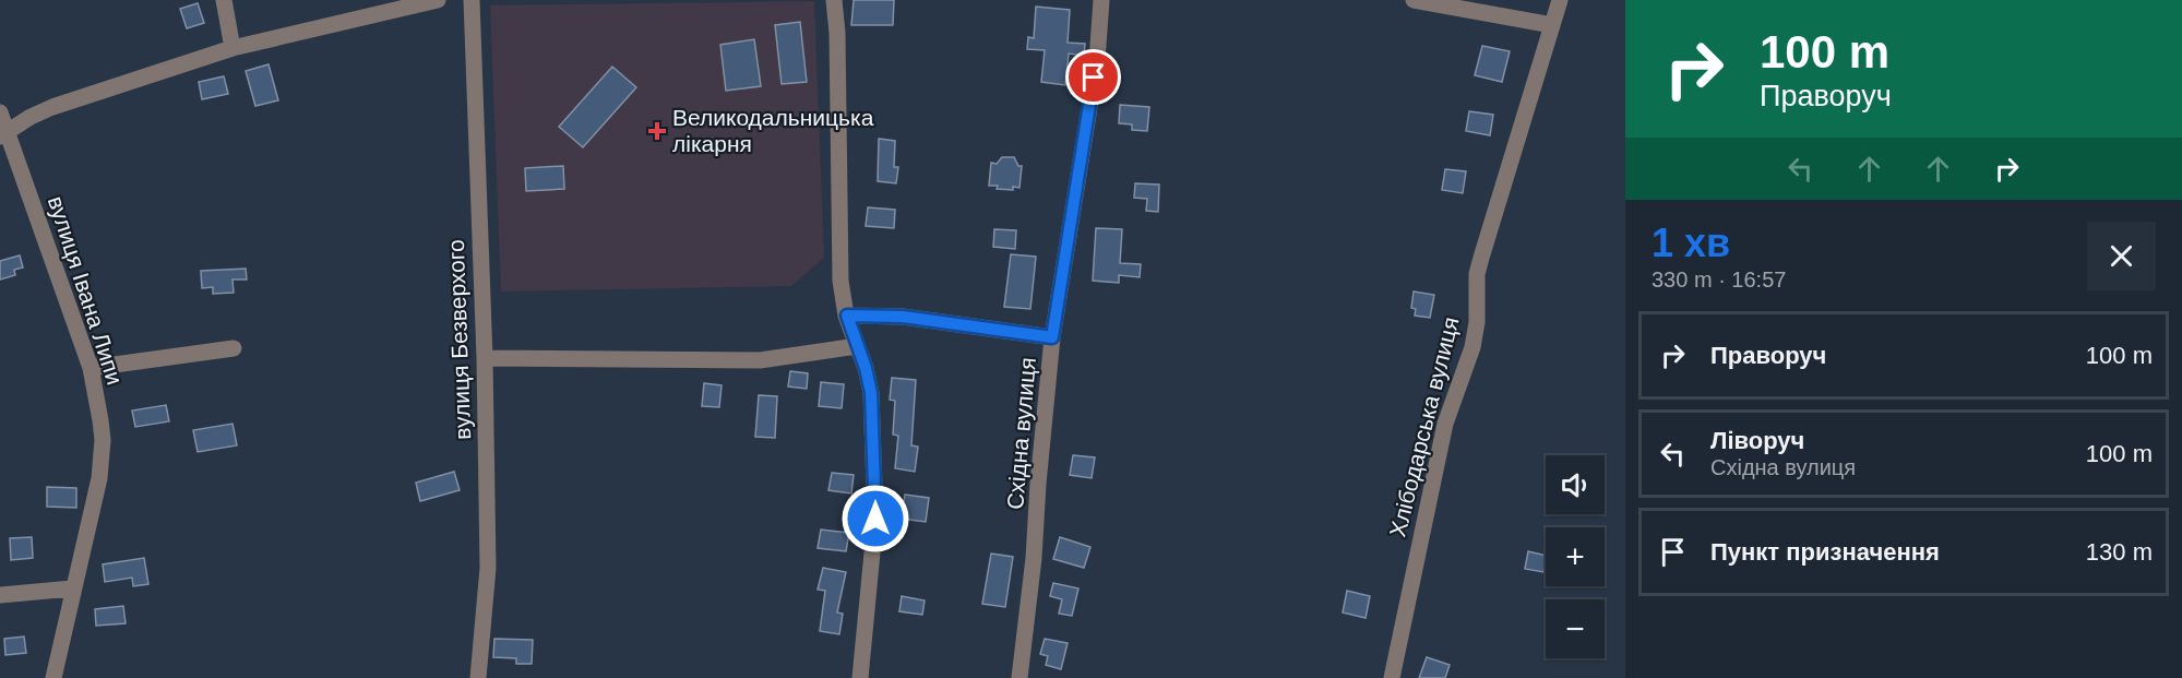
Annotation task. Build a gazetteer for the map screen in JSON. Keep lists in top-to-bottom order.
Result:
{
  "streets": {
    "street": [
      "вулиця Івана Липи",
      "вулиця Безверхого",
      "Хлібодарська вулиця",
      "Східна вулиця"
    ]
  },
  "places": {
    "health": ["Великодальницька лікарня"]
  },
  "page": {
    "turn": ["100 m", "Праворуч"],
    "heading": ["1 хв", "330 m · 16:57"],
    "list": [
      {
        "name": "Праворуч",
        "value": "100 m"
      },
      {
        "name": "Ліворуч",
        "note": "Східна вулиця",
        "value": "100 m"
      },
      {
        "name": "Пункт призначення",
        "value": "130 m"
      }
    ],
    "map_buttons": ["+", "−"]
  }
}
